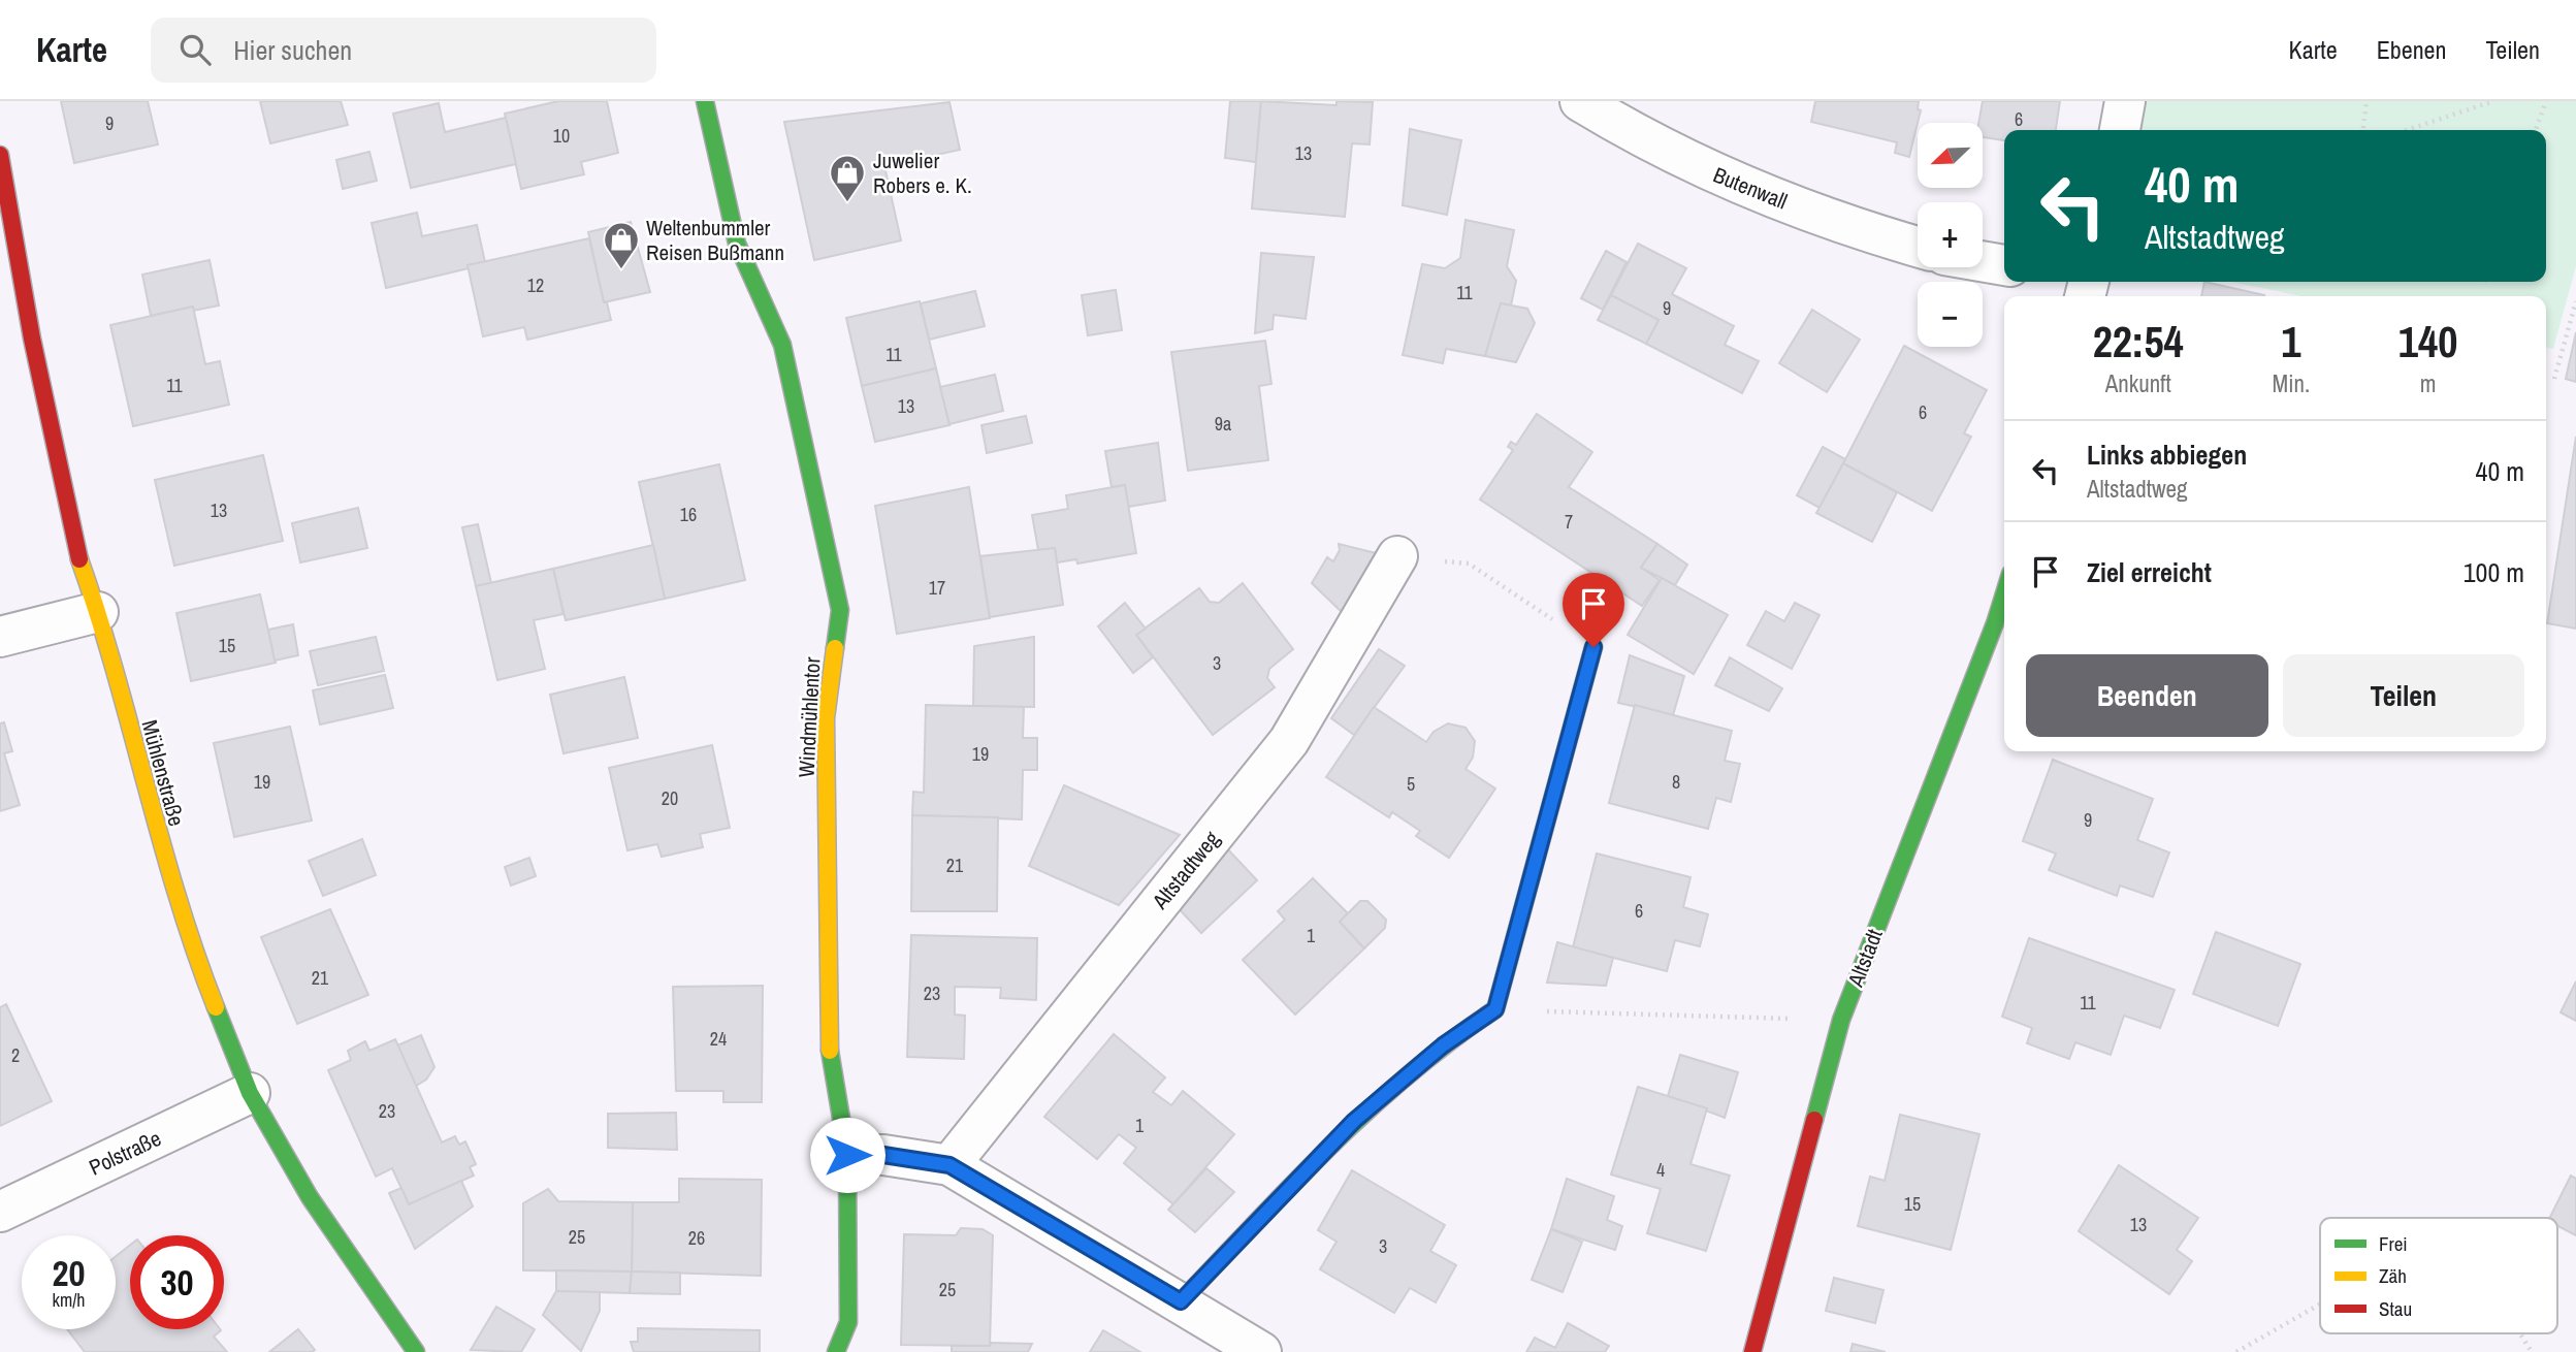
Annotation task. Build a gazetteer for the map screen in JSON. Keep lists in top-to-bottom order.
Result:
{
  "streets": {
    "street": [
      "Butenwall",
      "Windmühlentor",
      "Mühlenstraße",
      "Altstadtweg",
      "Altstadt",
      "Polstraße"
    ]
  },
  "crossings": [
    ["Mühlenstraße", "Polstraße"]
  ],
  "places": {
    "shop": ["Juwelier Robers e. K.", "Weltenbummler Reisen Bußmann"]
  },
  "house_numbers": [
    "6",
    "9",
    "10",
    "13",
    "12",
    "11",
    "9",
    "11",
    "11",
    "13",
    "6",
    "9a",
    "13",
    "16",
    "7",
    "17",
    "15",
    "3",
    "19",
    "19",
    "8",
    "5",
    "20",
    "9",
    "21",
    "6",
    "1",
    "21",
    "23",
    "11",
    "24",
    "2",
    "23",
    "1",
    "4",
    "15",
    "13",
    "25",
    "26",
    "3",
    "25"
  ],
  "legend": ["Frei", "Zäh", "Stau"],
  "north": "bottom left",
  "page": {
    "header": "Karte",
    "search": "Hier suchen",
    "nav": ["Karte", "Ebenen", "Teilen"],
    "map_buttons": ["+", "−"],
    "turn": ["40 m", "Altstadtweg"],
    "eta": [
      "22:54",
      "Ankunft",
      "1",
      "Min.",
      "140",
      "m"
    ],
    "list": [
      {
        "name": "Links abbiegen",
        "note": "Altstadtweg",
        "value": "40 m"
      },
      {
        "name": "Ziel erreicht",
        "value": "100 m"
      }
    ],
    "buttons": ["Beenden", "Teilen"],
    "speed": "20 km/h",
    "limit": "30"
  }
}
